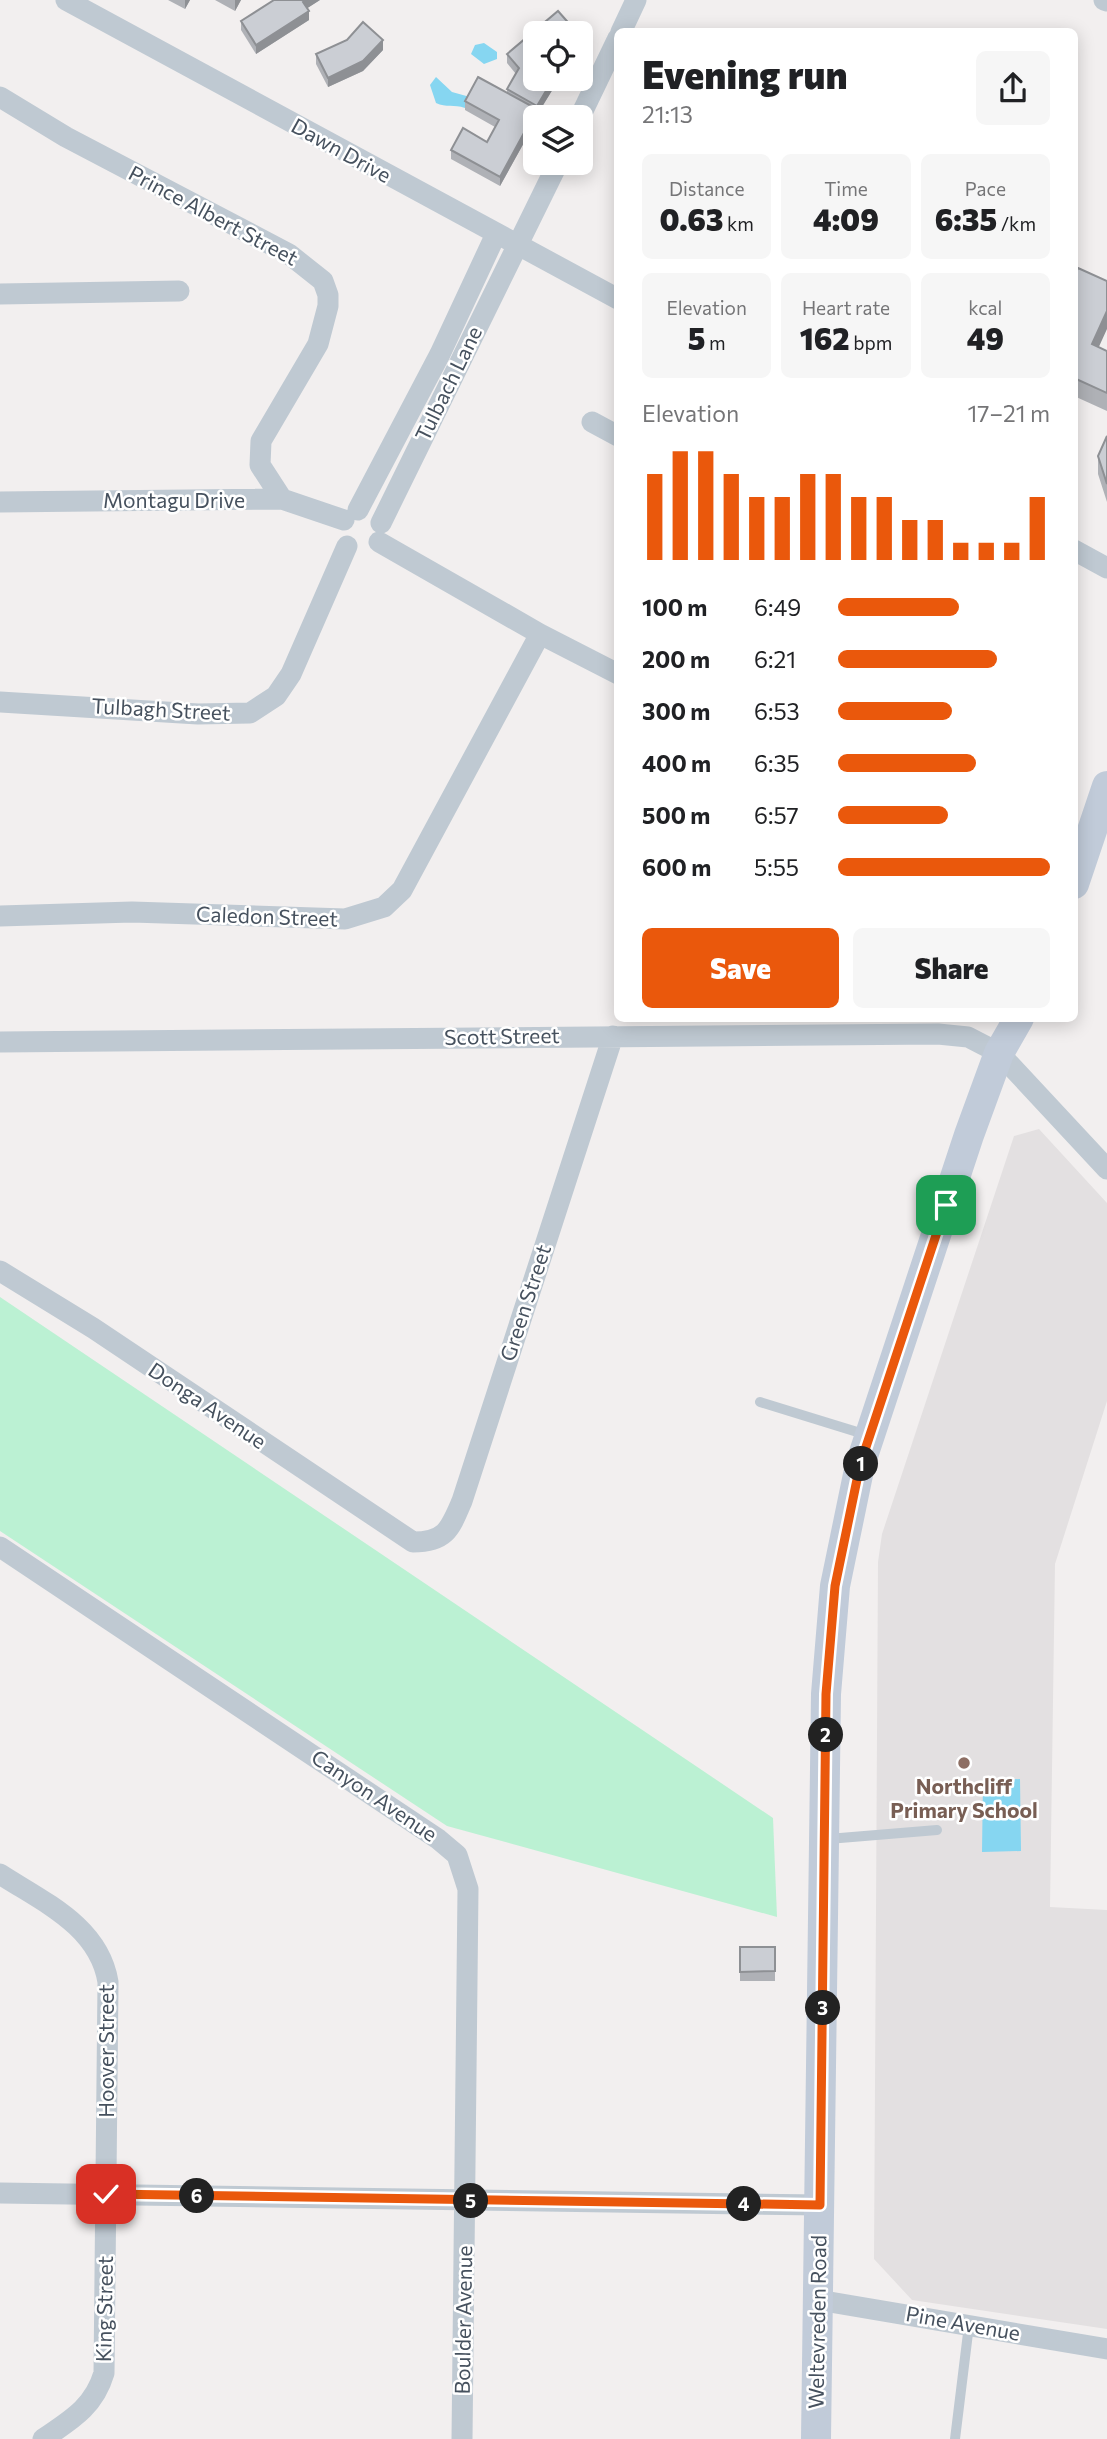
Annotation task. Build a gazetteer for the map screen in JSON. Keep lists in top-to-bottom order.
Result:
{
  "streets": {
    "main road": ["Weltevreden Road"],
    "street": [
      "Dawn Drive",
      "Prince Albert Street",
      "Tulbach Lane",
      "Montagu Drive",
      "Tulbagh Street",
      "Caledon Street",
      "Scott Street",
      "Green Street",
      "Donga Avenue",
      "Canyon Avenue",
      "Hoover Street",
      "King Street",
      "Boulder Avenue",
      "Pine Avenue"
    ]
  },
  "crossings": [
    ["Dawn Drive", "Tulbach Lane"],
    ["Prince Albert Street", "Montagu Drive"],
    ["Tulbach Lane", "Montagu Drive"],
    ["Tulbach Lane", "Tulbagh Street"],
    ["Montagu Drive", "Tulbagh Street"],
    ["Scott Street", "Green Street"],
    ["Scott Street", "Weltevreden Road"],
    ["Green Street", "Donga Avenue"],
    ["Canyon Avenue", "Boulder Avenue"],
    ["Hoover Street", "King Street"],
    ["Weltevreden Road", "Pine Avenue"]
  ],
  "places": ["Northcliff Primary School"],
  "page": {
    "heading": ["Evening run", "21:13"],
    "stats": [
      ["Distance", "0.63 km"],
      ["Time", "4:09"],
      ["Pace", "6:35 /km"],
      ["Elevation", "5 m"],
      ["Heart rate", "162 bpm"],
      ["kcal", "49"]
    ],
    "chart": ["Elevation", "17–21 m"],
    "list": [
      {
        "name": "100 m",
        "note": "6:49"
      },
      {
        "name": "200 m",
        "note": "6:21"
      },
      {
        "name": "300 m",
        "note": "6:53"
      },
      {
        "name": "400 m",
        "note": "6:35"
      },
      {
        "name": "500 m",
        "note": "6:57"
      },
      {
        "name": "600 m",
        "note": "5:55"
      }
    ],
    "buttons": ["Save", "Share"],
    "pins": [
      "1",
      "2",
      "3",
      "6",
      "5",
      "4"
    ]
  }
}
